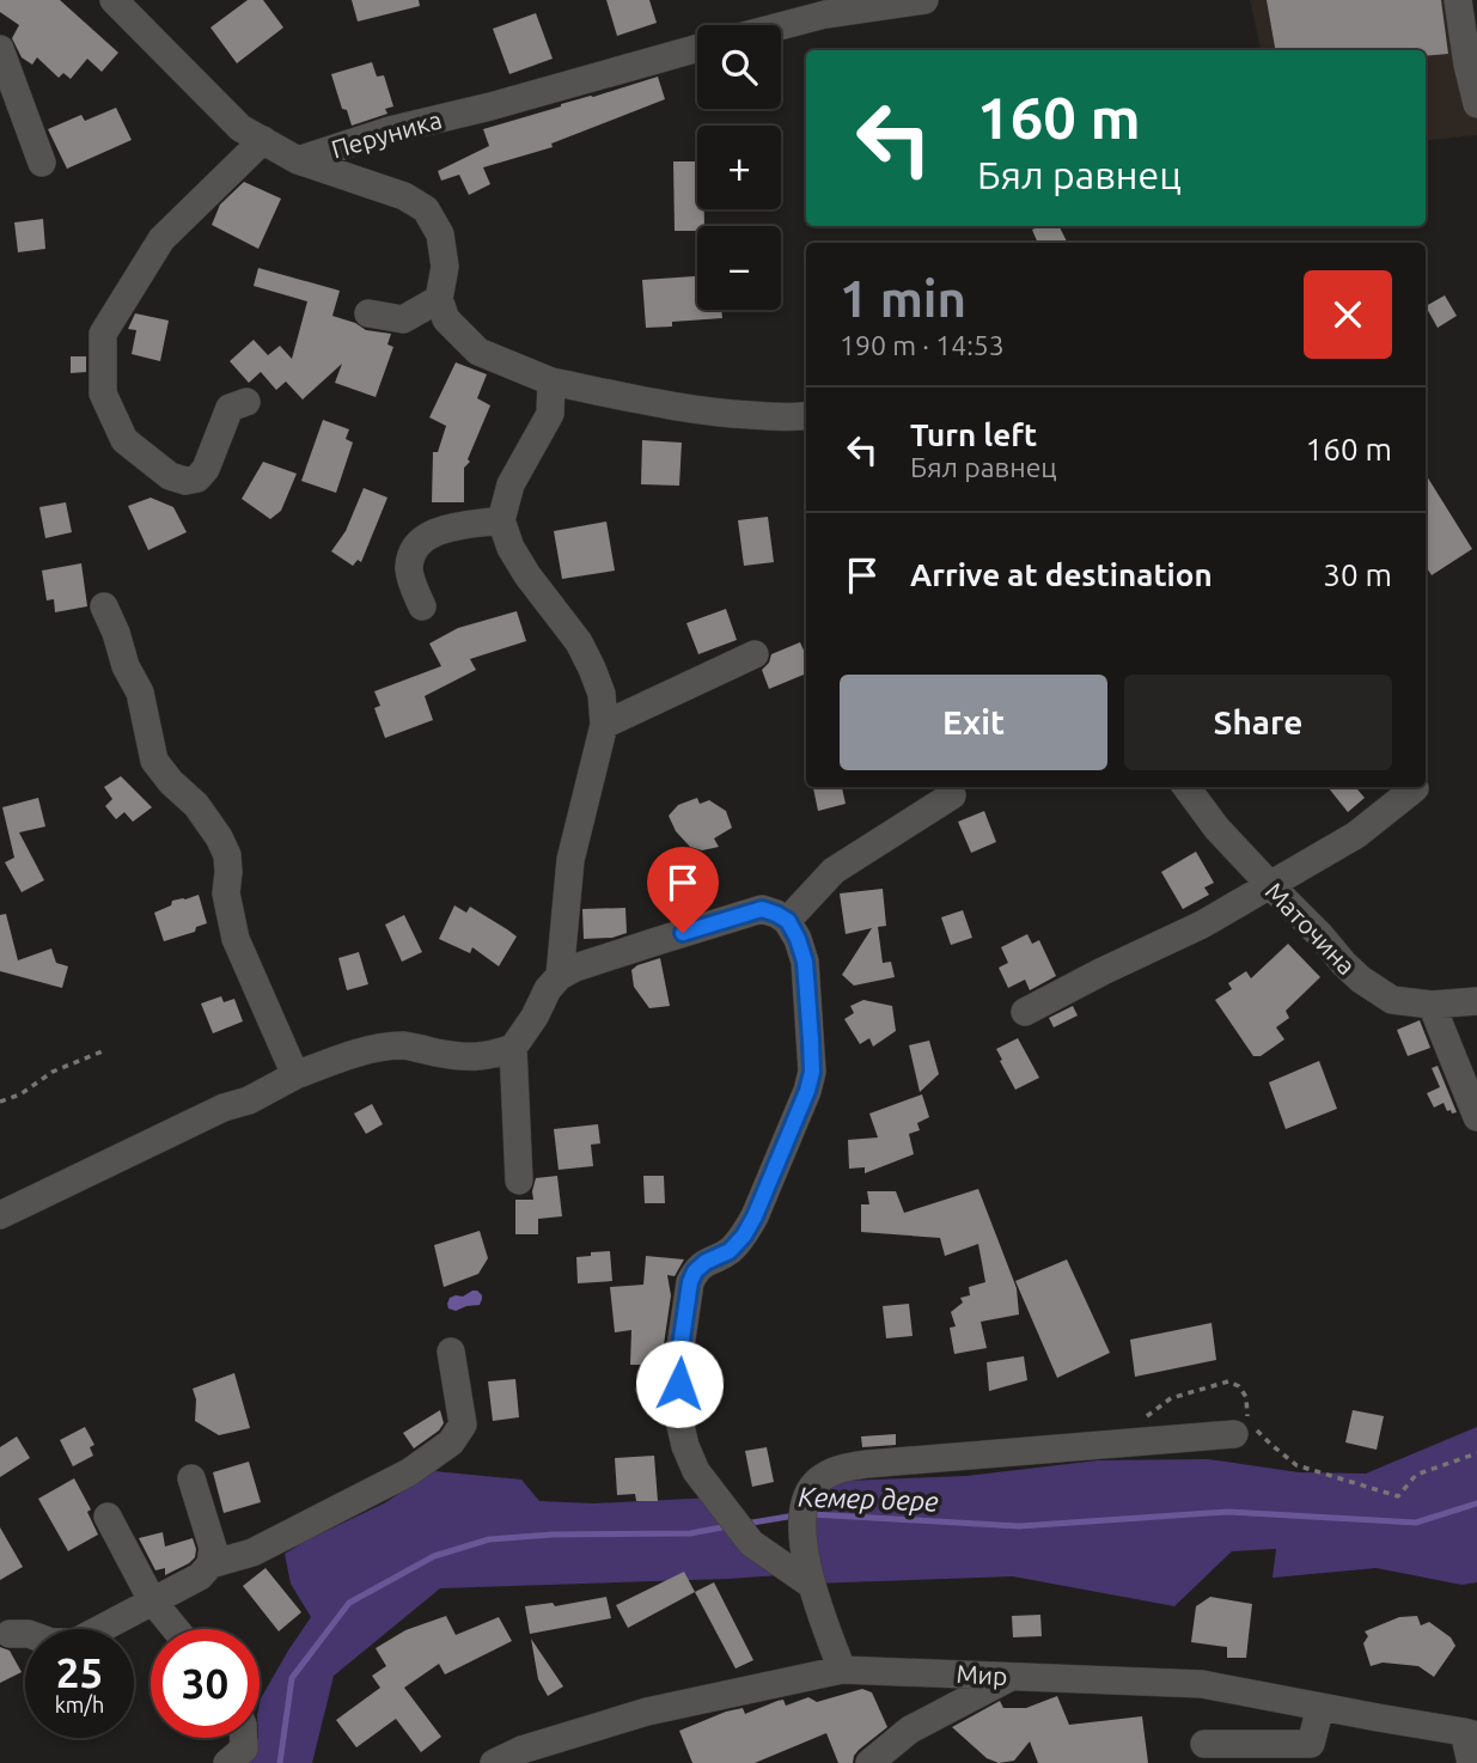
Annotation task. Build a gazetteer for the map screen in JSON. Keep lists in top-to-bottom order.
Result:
{
  "streets": {
    "street": ["Перуника", "Маточина", "Мир"]
  },
  "water": ["Кемер дере"],
  "page": {
    "map_buttons": ["+", "−"],
    "turn": ["160 m", "Бял равнец"],
    "heading": ["1 min", "190 m · 14:53"],
    "list": [
      {
        "name": "Turn left",
        "note": "Бял равнец",
        "value": "160 m"
      },
      {
        "name": "Arrive at destination",
        "value": "30 m"
      }
    ],
    "buttons": ["Exit", "Share"],
    "speed": "25 km/h",
    "limit": "30"
  }
}
